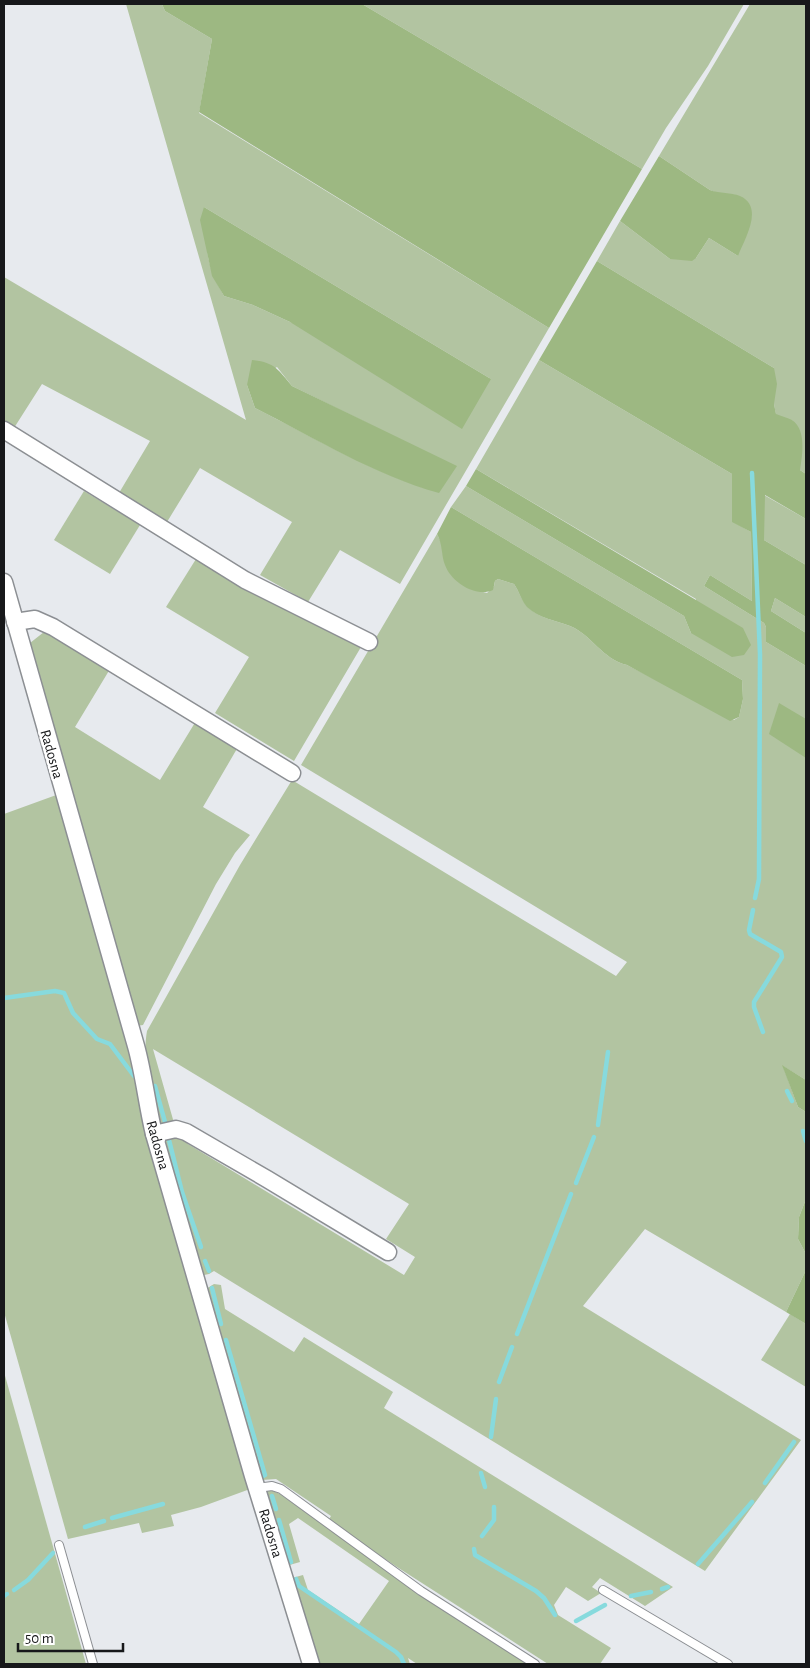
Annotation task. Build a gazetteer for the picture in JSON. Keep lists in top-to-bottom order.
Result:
{
  "streets": {
    "street": ["Radosna"]
  },
  "scale_bar": "50 m"
}
